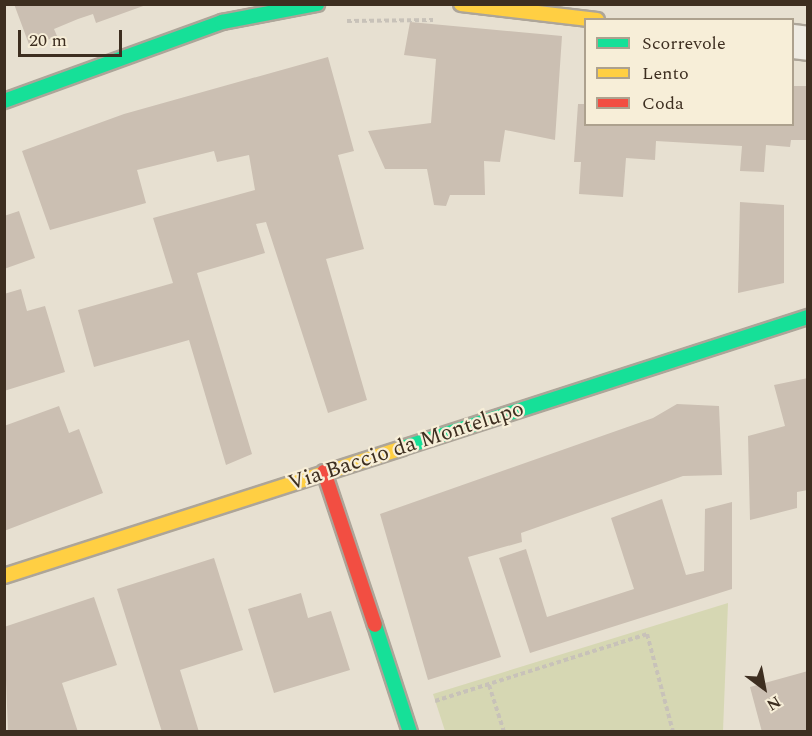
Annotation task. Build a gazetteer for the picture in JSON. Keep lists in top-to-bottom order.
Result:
{
  "streets": {
    "main road": ["Via Baccio da Montelupo"]
  },
  "legend": ["Scorrevole", "Lento", "Coda"],
  "scale_bar": "20 m",
  "north": "bottom right"
}
